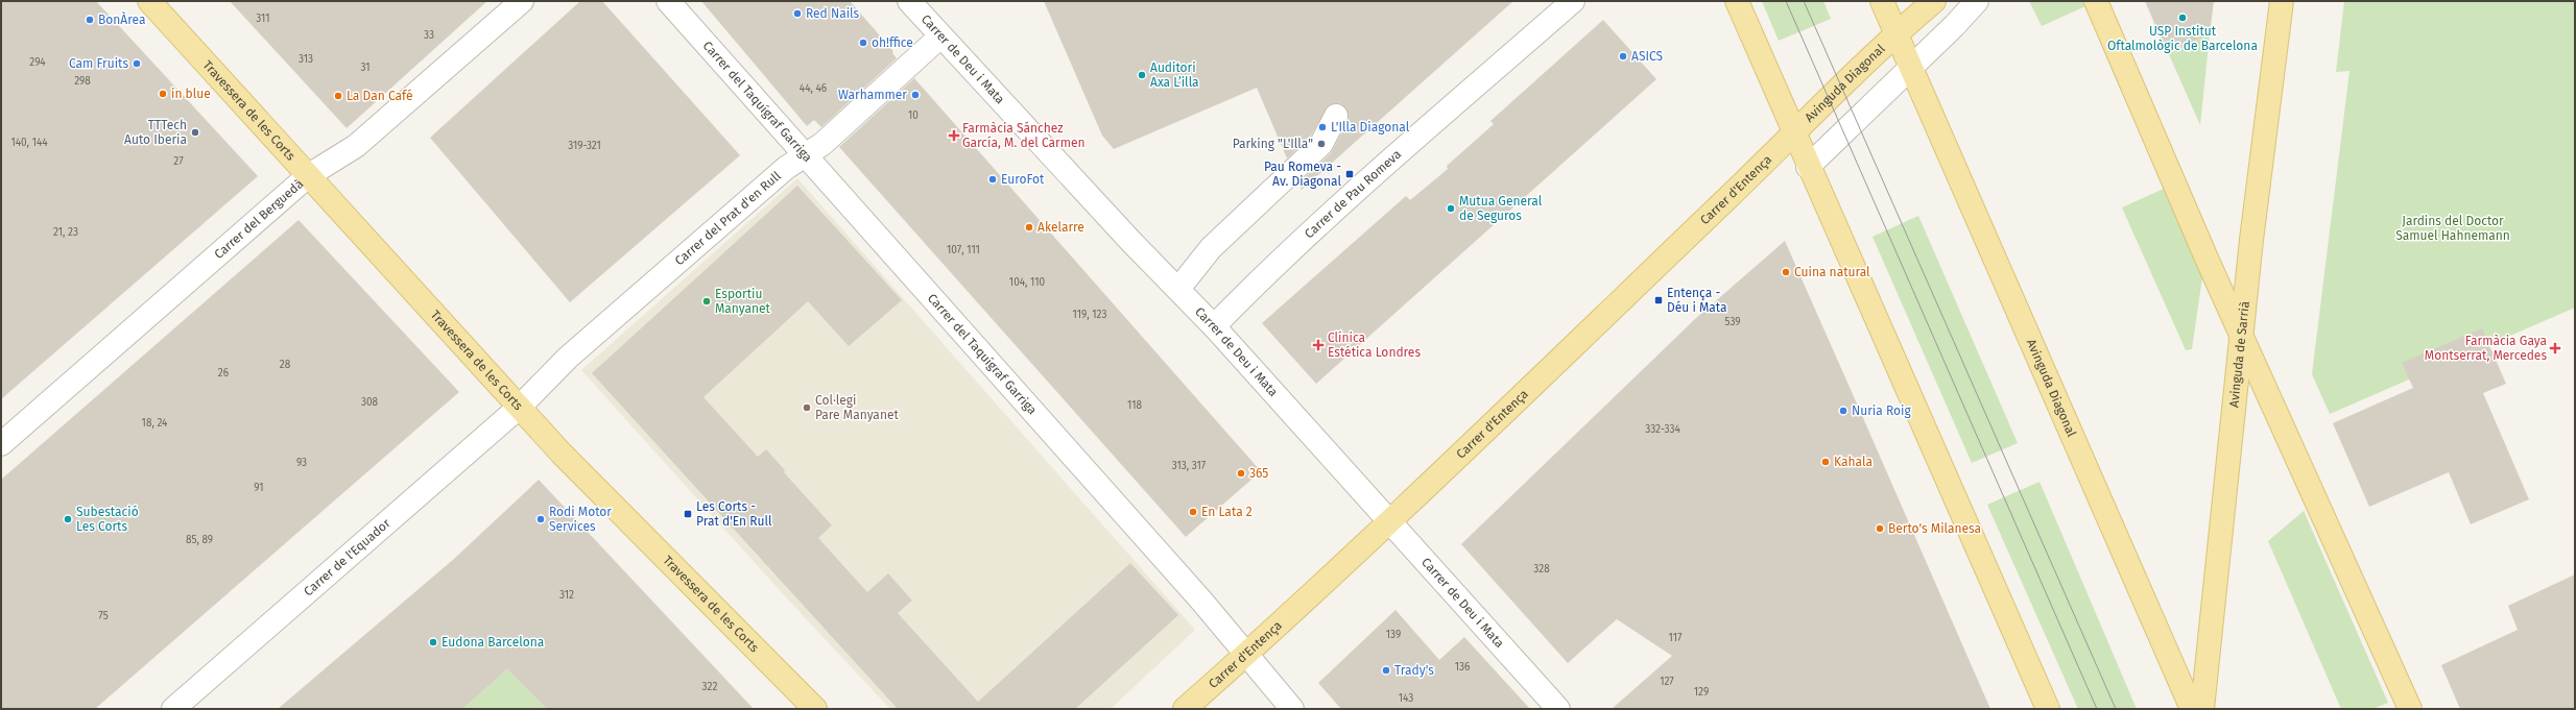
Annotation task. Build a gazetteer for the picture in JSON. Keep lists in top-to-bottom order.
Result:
{
  "streets": {
    "main road": [
      "Avinguda Diagonal",
      "Travessera de les Corts",
      "Carrer d'Entença",
      "Avinguda de Sarrià"
    ],
    "street": [
      "Carrer de Deu i Mata",
      "Carrer del Taquígraf Garriga",
      "Carrer de Pau Romeva",
      "Carrer del Berguedà",
      "Carrer del Prat d'en Rull",
      "Carrer de l'Equador"
    ]
  },
  "crossings": [
    ["Carrer de Deu i Mata", "Carrer d'Entença"],
    ["Carrer de Deu i Mata", "Carrer de Pau Romeva"],
    ["Carrer de Deu i Mata", "Carrer del Prat d'en Rull"],
    ["Avinguda Diagonal", "Carrer d'Entença"],
    ["Carrer del Taquígraf Garriga", "Carrer d'Entença"],
    ["Carrer del Taquígraf Garriga", "Carrer del Prat d'en Rull"],
    ["Travessera de les Corts", "Carrer del Berguedà"],
    ["Travessera de les Corts", "Carrer del Prat d'en Rull"],
    ["Travessera de les Corts", "Carrer de l'Equador"],
    ["Carrer del Prat d'en Rull", "Carrer de l'Equador"]
  ],
  "parks": ["Jardins del Doctor Samuel Hahnemann"],
  "places": {
    "other": [
      "Red Nails",
      "USP Institut Oftalmològic de Barcelona",
      "BonÀrea",
      "oh!ffice",
      "ASICS",
      "Cam Fruits",
      "Auditori Axa L’illa",
      "in blue",
      "Warhammer",
      "La Dan Café",
      "L'Illa Diagonal",
      "TTTech Auto Iberia",
      "Parking \"L'Illa\"",
      "EuroFot",
      "Mutua General de Seguros",
      "Akelarre",
      "Cuina natural",
      "Esportiu Manyanet",
      "Col·legi Pare Manyanet",
      "Nuria Roig",
      "Kahala",
      "365",
      "En Lata 2",
      "Subestació Les Corts",
      "Rodi Motor Services",
      "Berto's Milanesa",
      "Eudona Barcelona",
      "Trady's"
    ],
    "health": ["Farmàcia Sánchez García, M. del Carmen", "Clínica Estética Londres", "Farmàcia Gaya Montserrat, Mercedes"],
    "transit": ["Pau Romeva - Av. Diagonal", "Entença - Déu i Mata", "Les Corts - Prat d'En Rull"]
  },
  "house_numbers": [
    "311",
    "33",
    "313",
    "294",
    "31",
    "298",
    "44, 46",
    "10",
    "140, 144",
    "319-321",
    "27",
    "21, 23",
    "107, 111",
    "104, 110",
    "119, 123",
    "539",
    "28",
    "26",
    "308",
    "118",
    "18, 24",
    "332-334",
    "93",
    "313, 317",
    "91",
    "85, 89",
    "328",
    "312",
    "75",
    "139",
    "117",
    "136",
    "127",
    "322",
    "129",
    "143"
  ]
}
